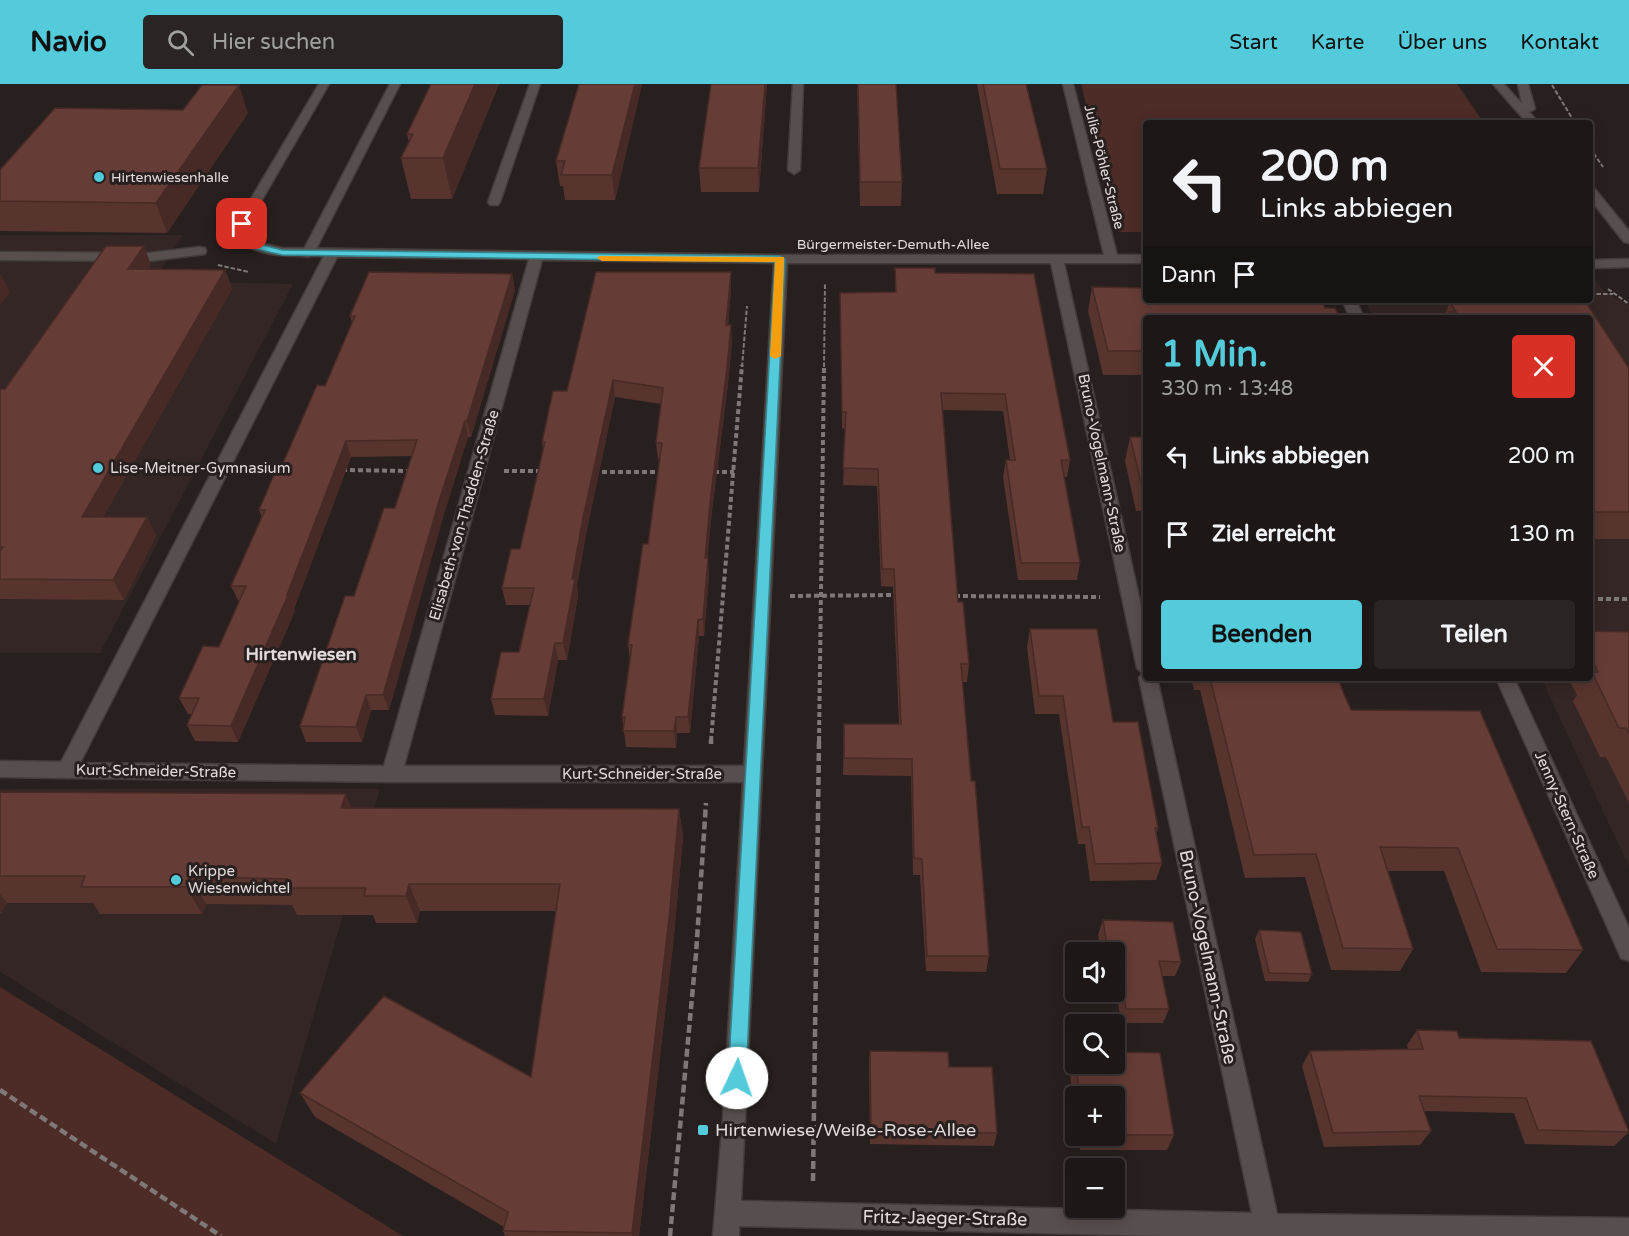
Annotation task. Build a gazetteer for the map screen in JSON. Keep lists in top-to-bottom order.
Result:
{
  "streets": {
    "street": [
      "Julie-Pöhler-Straße",
      "Bürgermeister-Demuth-Allee",
      "Bruno-Vogelmann-Straße",
      "Elisabeth-von-Thadden-Straße",
      "Kurt-Schneider-Straße",
      "Jenny-Stern-Straße",
      "Fritz-Jaeger-Straße"
    ]
  },
  "crossings": [
    ["Julie-Pöhler-Straße", "Bürgermeister-Demuth-Allee"],
    ["Bürgermeister-Demuth-Allee", "Bruno-Vogelmann-Straße"],
    ["Bürgermeister-Demuth-Allee", "Elisabeth-von-Thadden-Straße"],
    ["Bürgermeister-Demuth-Allee", "Kurt-Schneider-Straße"],
    ["Bruno-Vogelmann-Straße", "Fritz-Jaeger-Straße"],
    ["Elisabeth-von-Thadden-Straße", "Kurt-Schneider-Straße"]
  ],
  "districts": ["Hirtenwiesen"],
  "places": {
    "other": ["Hirtenwiesenhalle", "Lise-Meitner-Gymnasium", "Krippe Wiesenwichtel"],
    "transit": ["Hirtenwiese/Weiße-Rose-Allee"]
  },
  "page": {
    "header": "Navio",
    "search": "Hier suchen",
    "nav": [
      "Start",
      "Karte",
      "Über uns",
      "Kontakt"
    ],
    "turn": ["200 m", "Links abbiegen"],
    "then": "Dann",
    "heading": ["1 Min.", "330 m · 13:48"],
    "list": [
      {
        "name": "Links abbiegen",
        "value": "200 m"
      },
      {
        "name": "Ziel erreicht",
        "value": "130 m"
      }
    ],
    "buttons": ["Beenden", "Teilen"],
    "map_buttons": ["+", "−"]
  }
}
